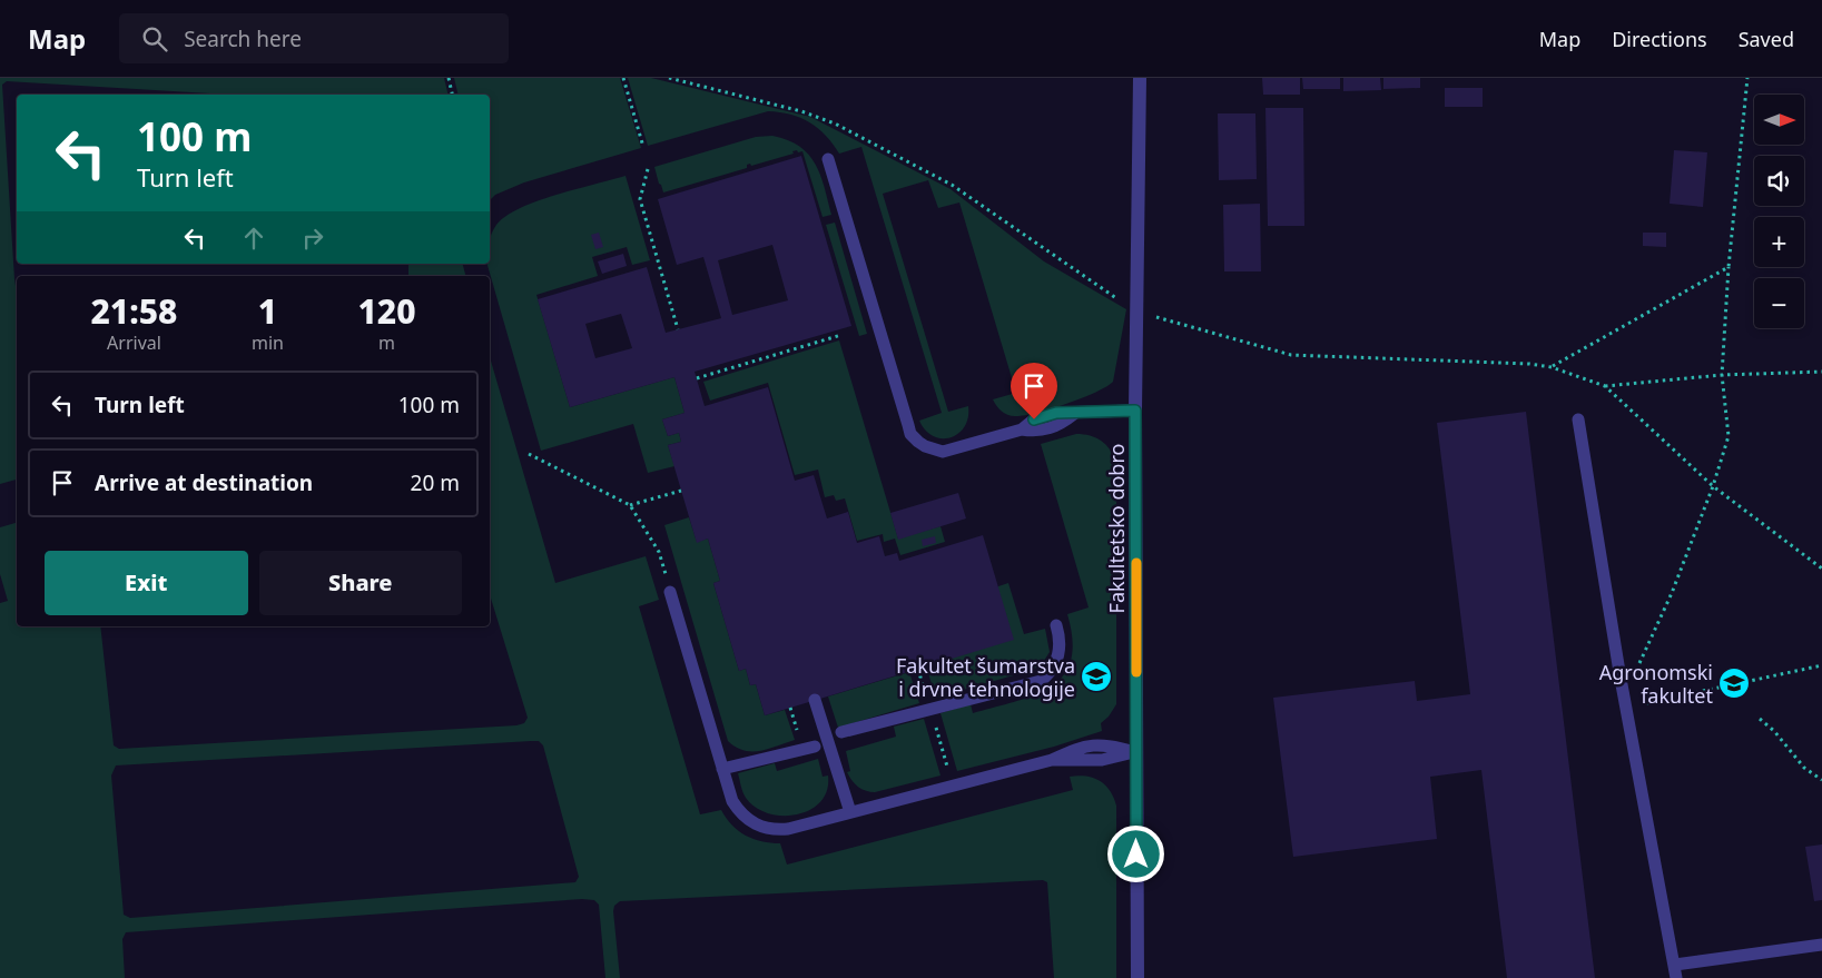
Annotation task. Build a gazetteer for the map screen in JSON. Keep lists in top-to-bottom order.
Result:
{
  "streets": {
    "street": ["Fakultetsko dobro"]
  },
  "places": {
    "school or university": ["Fakultet šumarstva i drvne tehnologije", "Agronomski fakultet"]
  },
  "north": "right",
  "page": {
    "header": "Map",
    "search": "Search here",
    "nav": ["Map", "Directions", "Saved"],
    "map_buttons": ["+", "−"],
    "turn": ["100 m", "Turn left"],
    "eta": [
      "21:58",
      "Arrival",
      "1",
      "min",
      "120",
      "m"
    ],
    "list": [
      {
        "name": "Turn left",
        "value": "100 m"
      },
      {
        "name": "Arrive at destination",
        "value": "20 m"
      }
    ],
    "buttons": ["Exit", "Share"]
  }
}
